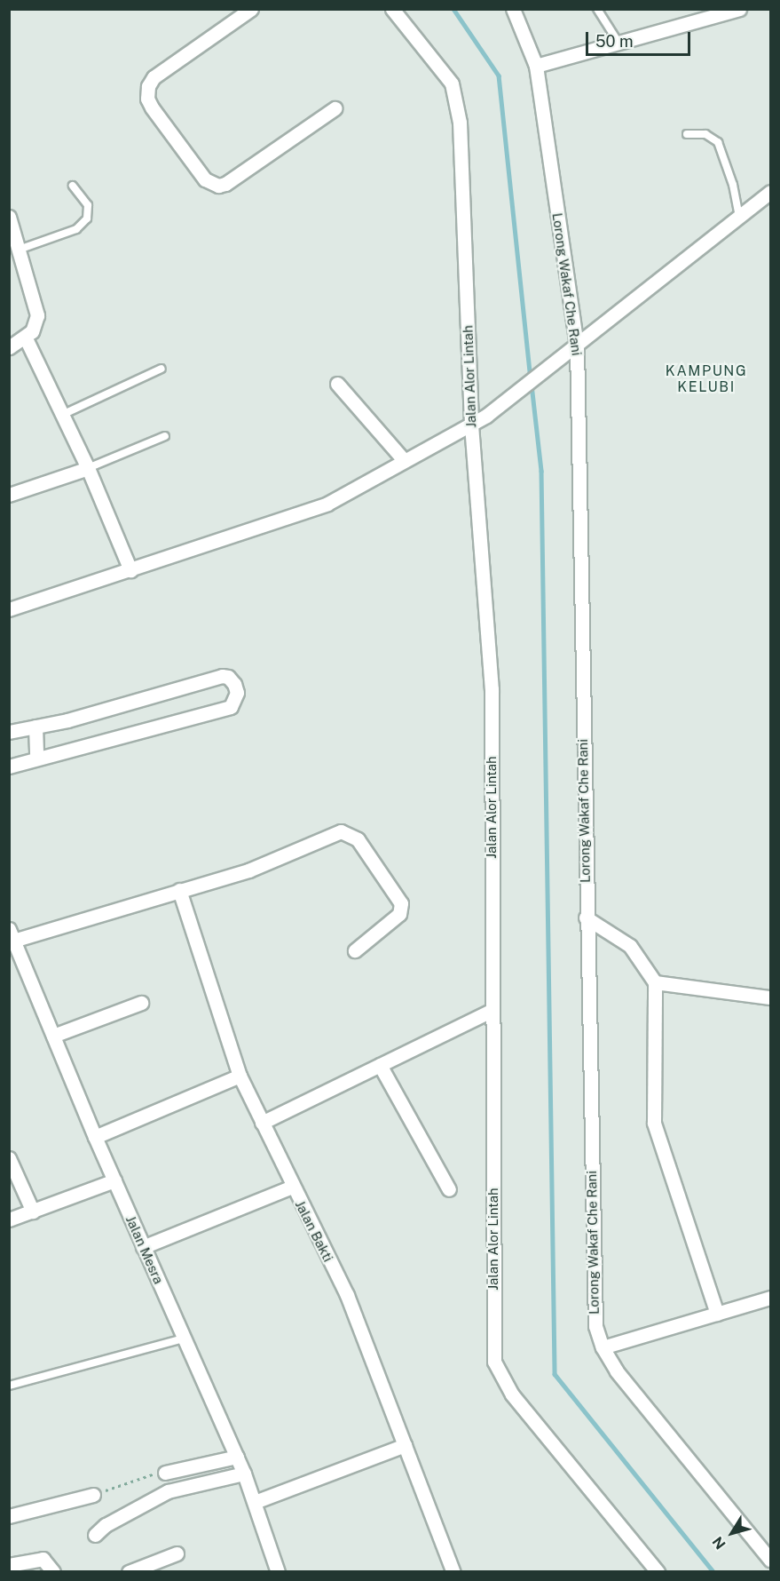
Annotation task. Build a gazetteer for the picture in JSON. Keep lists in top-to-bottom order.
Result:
{
  "streets": {
    "street": [
      "Lorong Wakaf Che Rani",
      "Jalan Alor Lintah",
      "Jalan Bakti",
      "Jalan Mesra"
    ]
  },
  "districts": ["KAMPUNG KELUBI"],
  "scale_bar": "50 m",
  "north": "bottom left"
}
